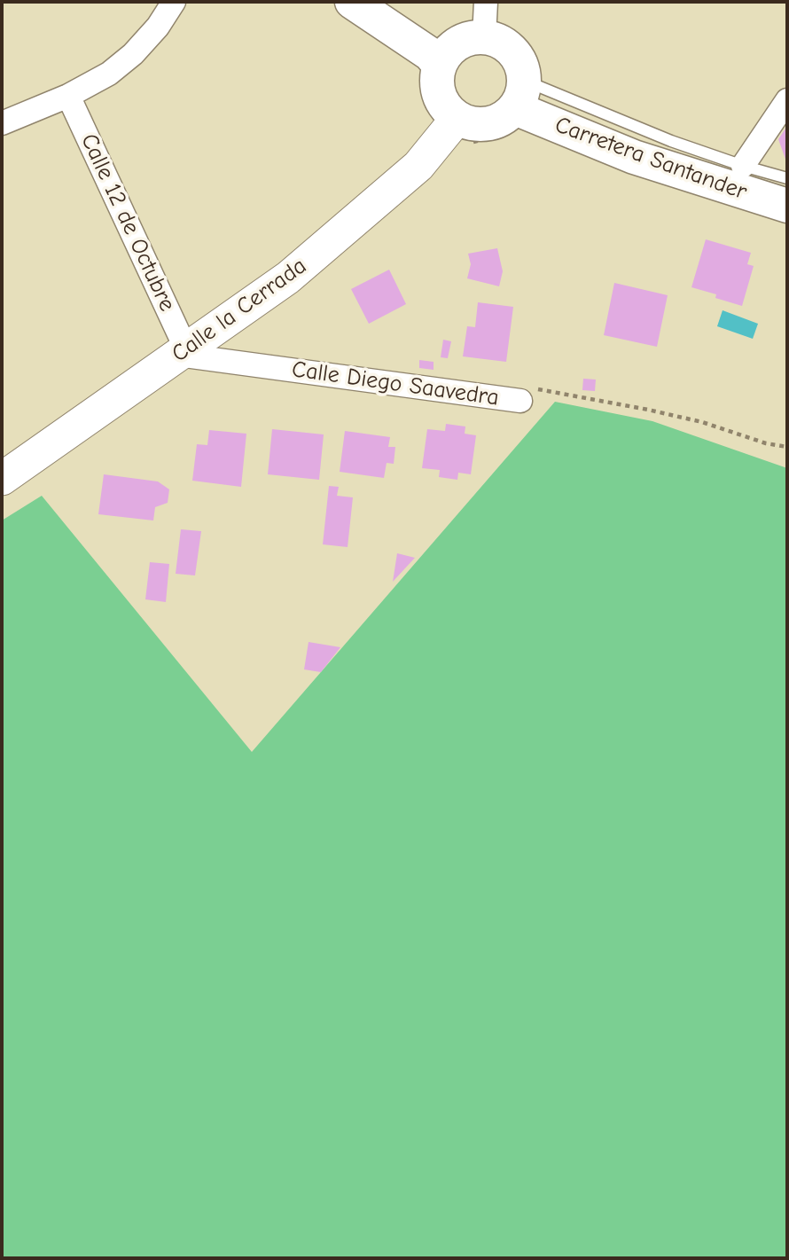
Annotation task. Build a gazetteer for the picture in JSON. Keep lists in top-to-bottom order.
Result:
{
  "streets": {
    "highway": ["Carretera Santander"],
    "street": ["Calle 12 de Octubre", "Calle la Cerrada", "Calle Diego Saavedra"]
  },
  "crossings": [
    ["Carretera Santander", "Calle la Cerrada"],
    ["Calle 12 de Octubre", "Calle la Cerrada"],
    ["Calle 12 de Octubre", "Calle Diego Saavedra"],
    ["Calle la Cerrada", "Calle Diego Saavedra"]
  ]
}
